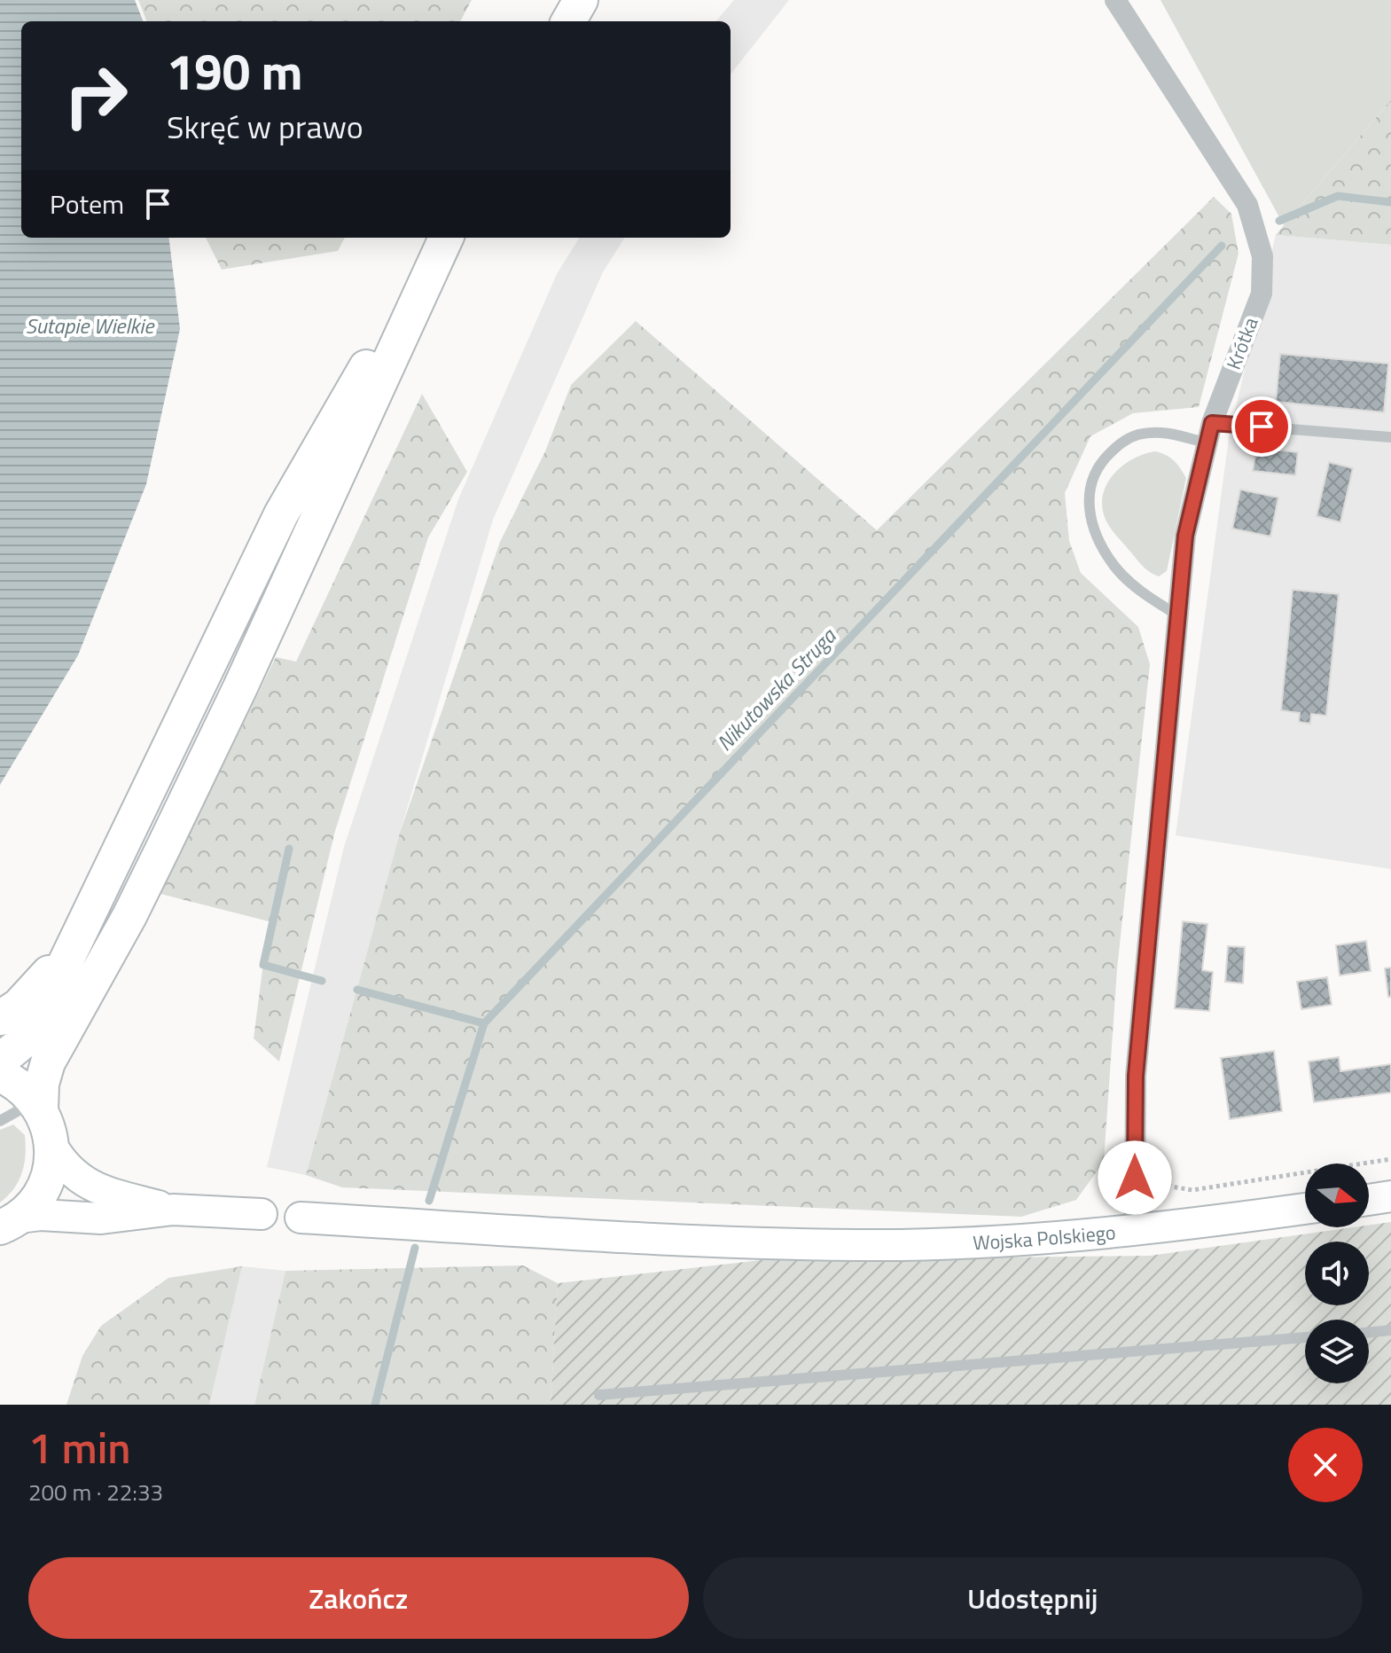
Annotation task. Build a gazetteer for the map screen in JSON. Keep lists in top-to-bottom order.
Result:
{
  "streets": {
    "street": ["Krótka", "Wojska Polskiego"]
  },
  "crossings": [
    ["Krótka", "Wojska Polskiego"]
  ],
  "water": ["Sutapie Wielkie", "Nikutowska Struga"],
  "north": "right",
  "page": {
    "turn": ["190 m", "Skręć w prawo"],
    "then": "Potem",
    "heading": ["1 min", "200 m · 22:33"],
    "buttons": ["Zakończ", "Udostępnij"]
  }
}
